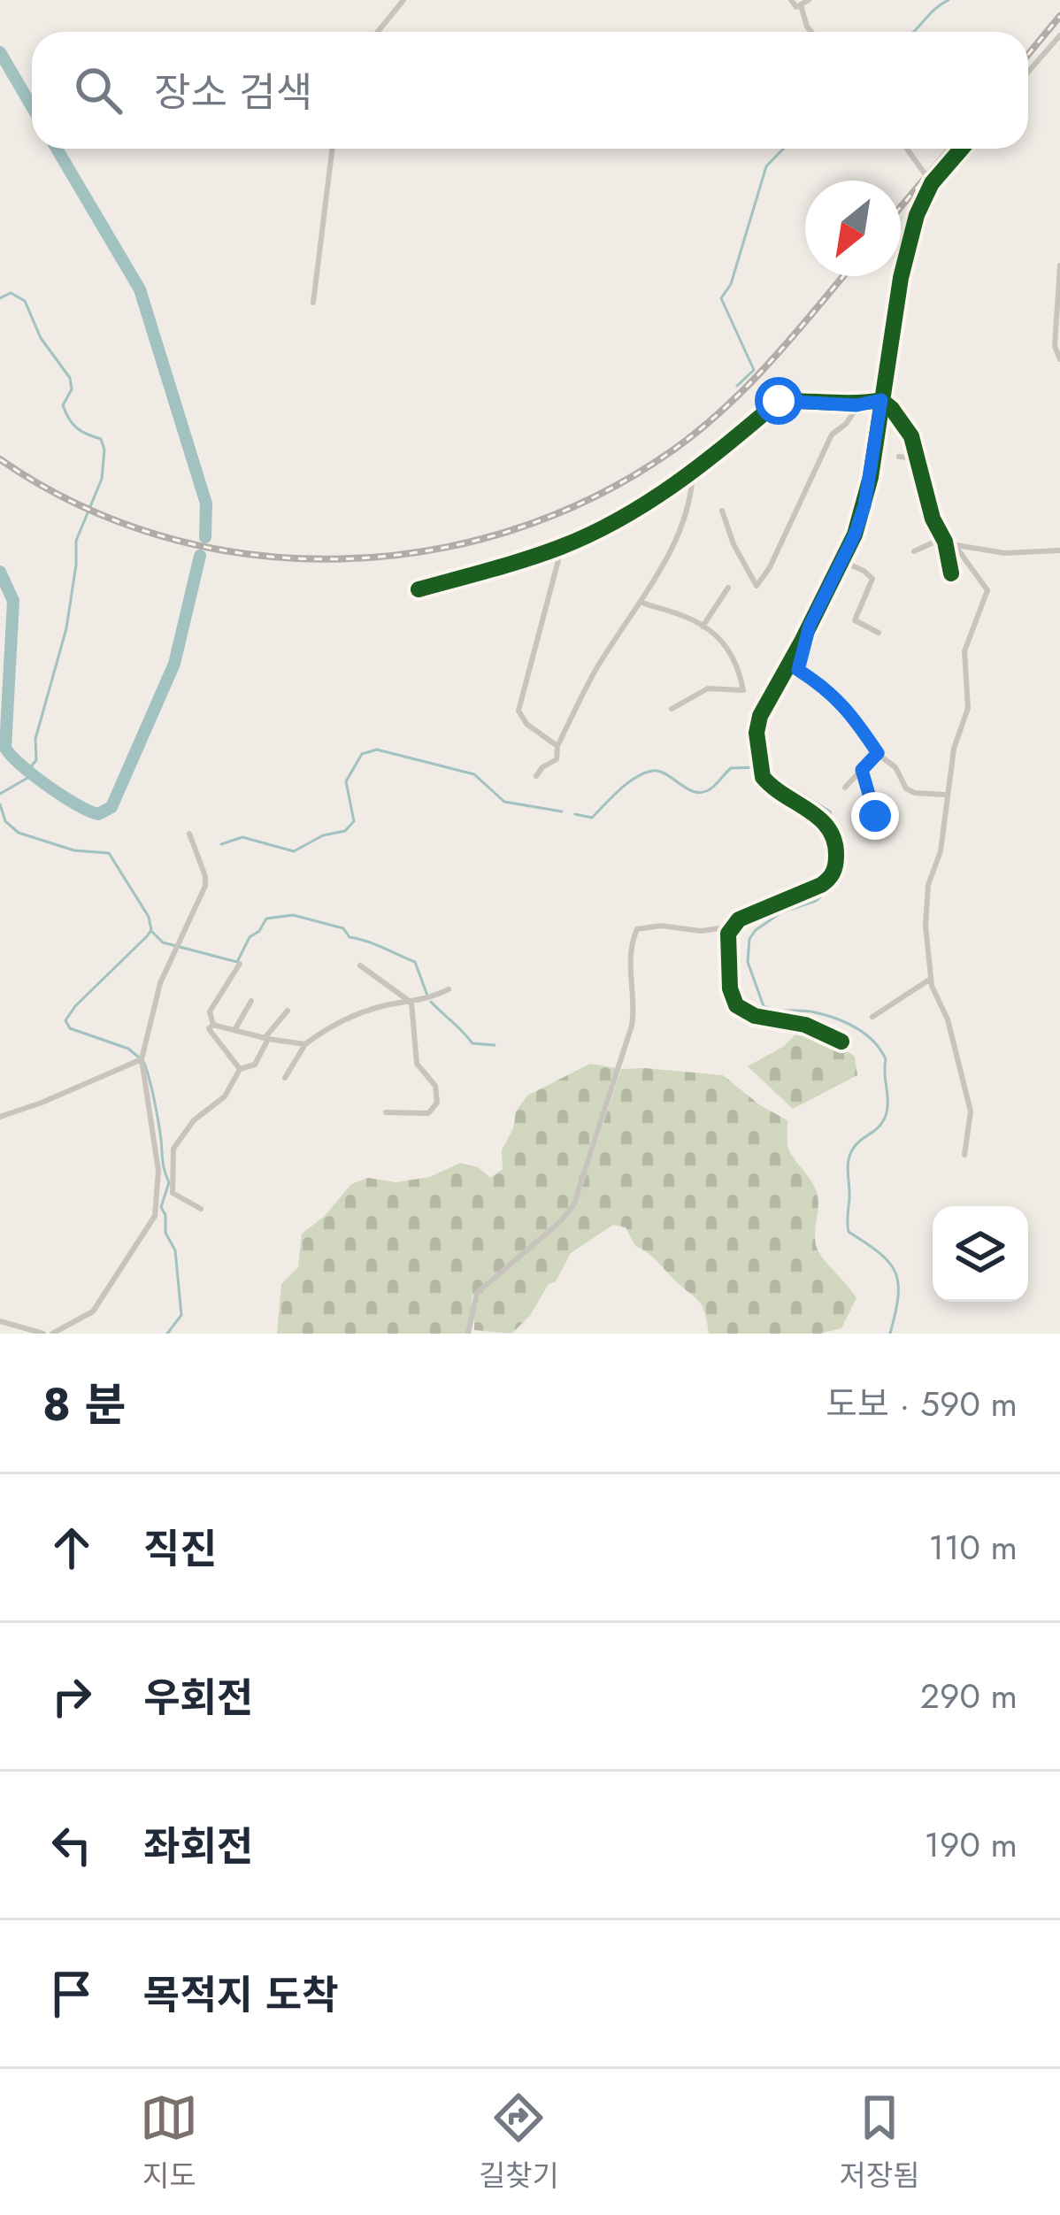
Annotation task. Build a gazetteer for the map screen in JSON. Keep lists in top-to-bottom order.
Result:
{
  "north": "bottom left",
  "page": {
    "search": "장소 검색",
    "heading": ["8 분", "도보 · 590 m"],
    "list": [
      ["직진", "110 m"],
      ["우회전", "290 m"],
      ["좌회전", "190 m"],
      "목적지 도착"
    ],
    "nav": ["지도", "길찾기", "저장됨"]
  }
}
